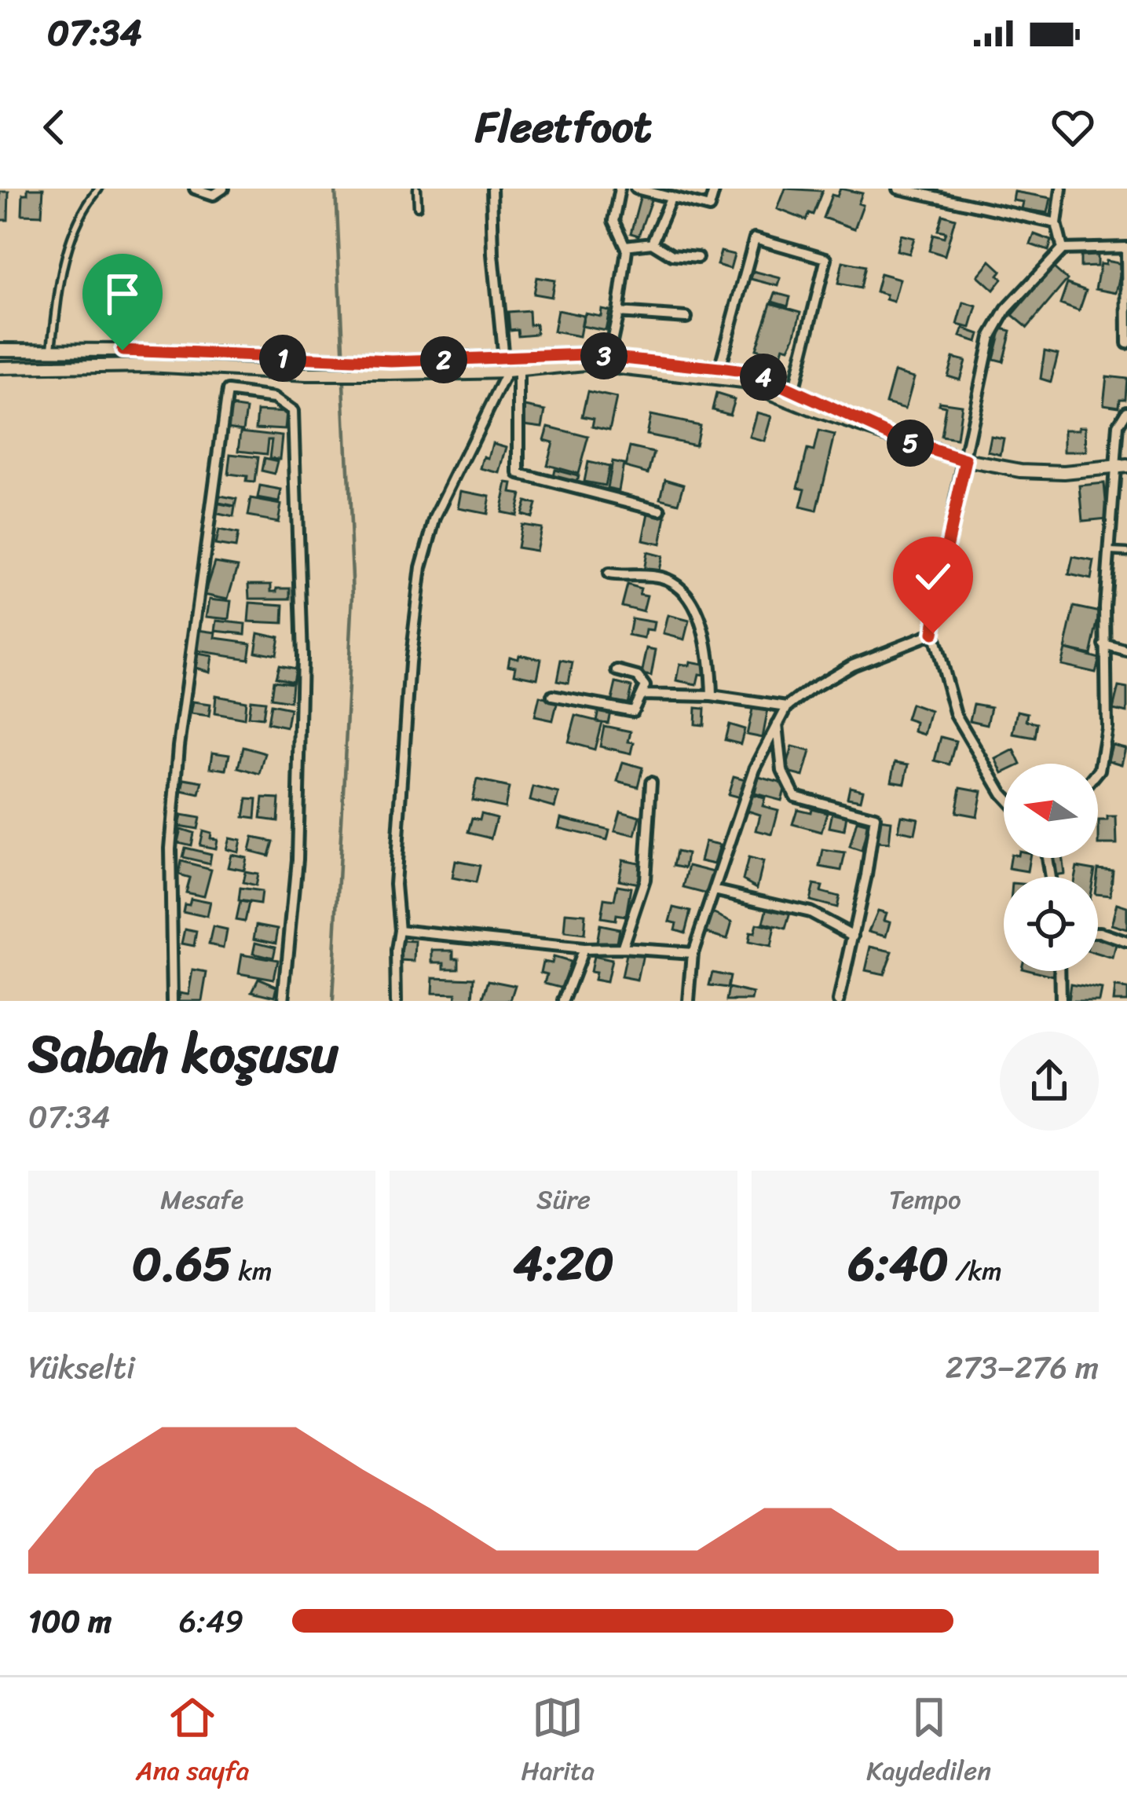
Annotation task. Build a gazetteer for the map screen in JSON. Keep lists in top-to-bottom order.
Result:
{
  "north": "left",
  "page": {
    "status": "07:34",
    "header": "Fleetfoot",
    "pins": [
      "3",
      "1",
      "2",
      "4",
      "5"
    ],
    "heading": ["Sabah koşusu", "07:34"],
    "stats": [
      ["Mesafe", "0.65 km"],
      ["Süre", "4:20"],
      ["Tempo", "6:40 /km"]
    ],
    "chart": ["Yükselti", "273–276 m"],
    "list": [
      {
        "name": "100 m",
        "note": "6:49"
      }
    ],
    "tabs": ["Ana sayfa", "Harita", "Kaydedilen"]
  }
}
